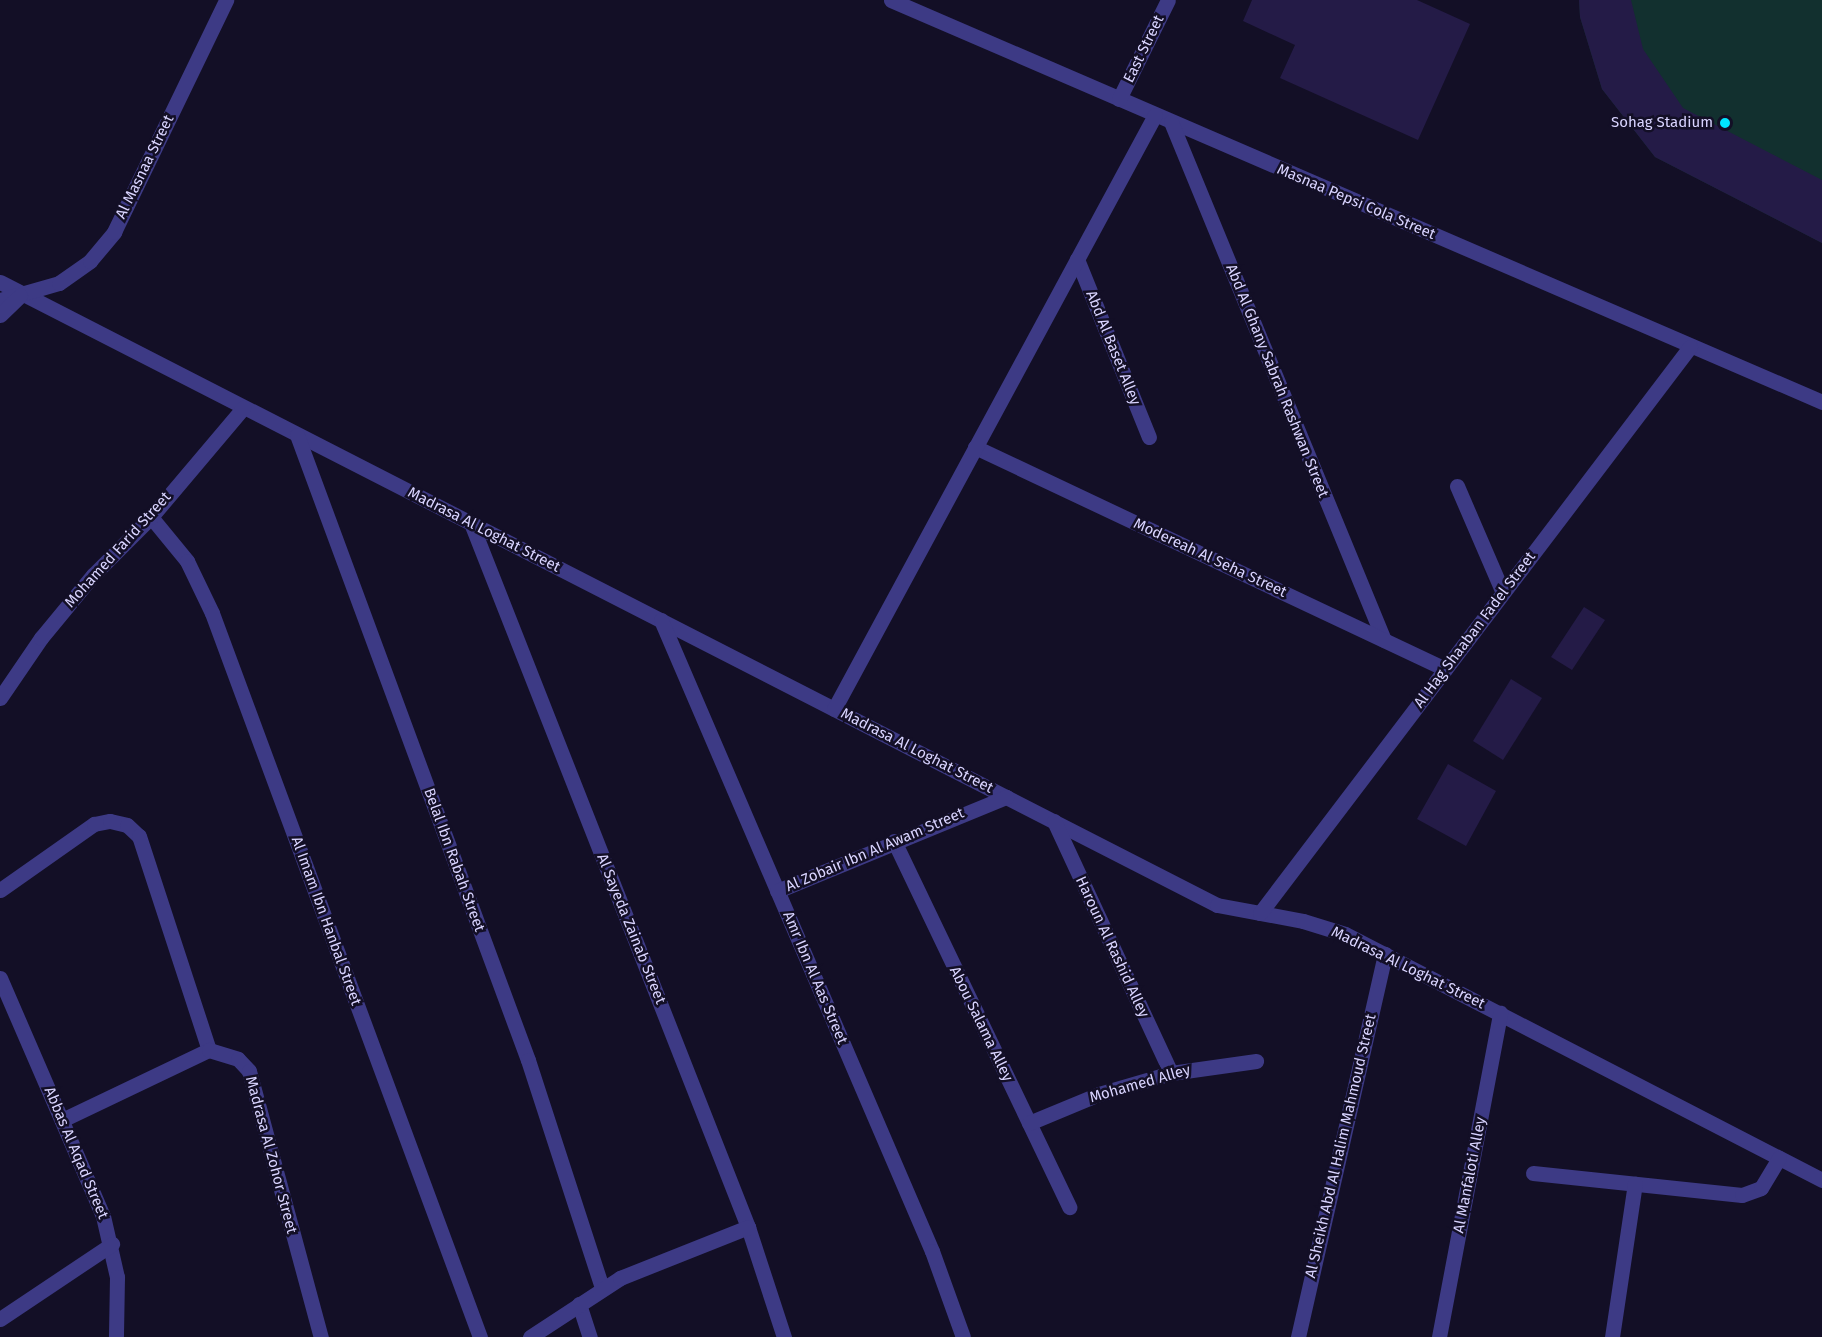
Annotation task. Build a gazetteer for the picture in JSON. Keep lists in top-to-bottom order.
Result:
{
  "streets": {
    "street": [
      "East Street",
      "Al Masnaa Street",
      "Masnaa Pepsi Cola Street",
      "Abd Al Baset Alley",
      "Abd Al Ghany Sabrah Rashwan Street",
      "Madrasa Al Loghat Street",
      "Mohamed Farid Street",
      "Modereah Al Seha Street",
      "Al Hag Shaaban Fadel Street",
      "Al Zobair Ibn Al Awam Street",
      "Belal Ibn Rabah Street",
      "Al Imam Ibn Hanbal Street",
      "Al Sayeda Zainab Street",
      "Haroun Al Rashid Alley",
      "Amr Ibn Al Aas Street",
      "Abou Salama Alley",
      "Mohamed Alley",
      "Al Sheikh Abd Al Halim Mahmoud Street",
      "Abbas Al Aqad Street",
      "Madrasa Al Zohor Street",
      "Al Manfaloti Alley"
    ]
  },
  "crossings": [
    ["East Street", "Masnaa Pepsi Cola Street"],
    ["Al Masnaa Street", "Madrasa Al Loghat Street"],
    ["Masnaa Pepsi Cola Street", "Abd Al Ghany Sabrah Rashwan Street"],
    ["Masnaa Pepsi Cola Street", "Al Hag Shaaban Fadel Street"],
    ["Abd Al Ghany Sabrah Rashwan Street", "Modereah Al Seha Street"],
    ["Madrasa Al Loghat Street", "Mohamed Farid Street"],
    ["Madrasa Al Loghat Street", "Al Hag Shaaban Fadel Street"],
    ["Madrasa Al Loghat Street", "Al Zobair Ibn Al Awam Street"],
    ["Madrasa Al Loghat Street", "Belal Ibn Rabah Street"],
    ["Madrasa Al Loghat Street", "Al Sayeda Zainab Street"],
    ["Madrasa Al Loghat Street", "Haroun Al Rashid Alley"],
    ["Madrasa Al Loghat Street", "Amr Ibn Al Aas Street"],
    ["Madrasa Al Loghat Street", "Al Sheikh Abd Al Halim Mahmoud Street"],
    ["Madrasa Al Loghat Street", "Al Manfaloti Alley"],
    ["Mohamed Farid Street", "Al Imam Ibn Hanbal Street"],
    ["Modereah Al Seha Street", "Al Hag Shaaban Fadel Street"],
    ["Al Zobair Ibn Al Awam Street", "Amr Ibn Al Aas Street"],
    ["Al Zobair Ibn Al Awam Street", "Abou Salama Alley"],
    ["Haroun Al Rashid Alley", "Mohamed Alley"],
    ["Abou Salama Alley", "Mohamed Alley"]
  ],
  "places": ["Sohag Stadium"]
}
